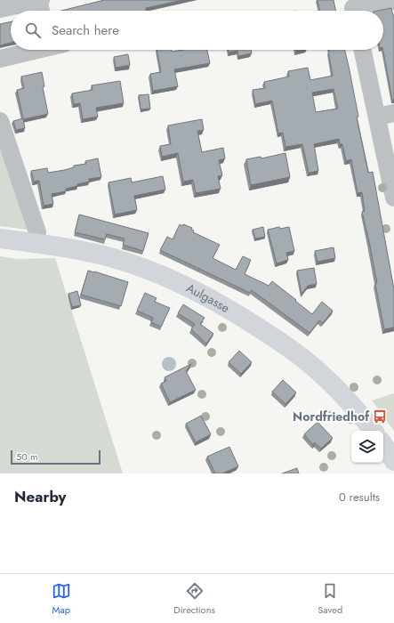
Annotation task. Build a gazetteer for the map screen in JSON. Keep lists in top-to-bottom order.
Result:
{
  "streets": {
    "main road": ["Aulgasse"]
  },
  "places": {
    "bus stop": ["Nordfriedhof"]
  },
  "scale_bar": "50 m",
  "page": {
    "search": "Search here",
    "scale": "50 m",
    "heading": ["Nearby", "0 results"],
    "nav": ["Map", "Directions", "Saved"]
  }
}
